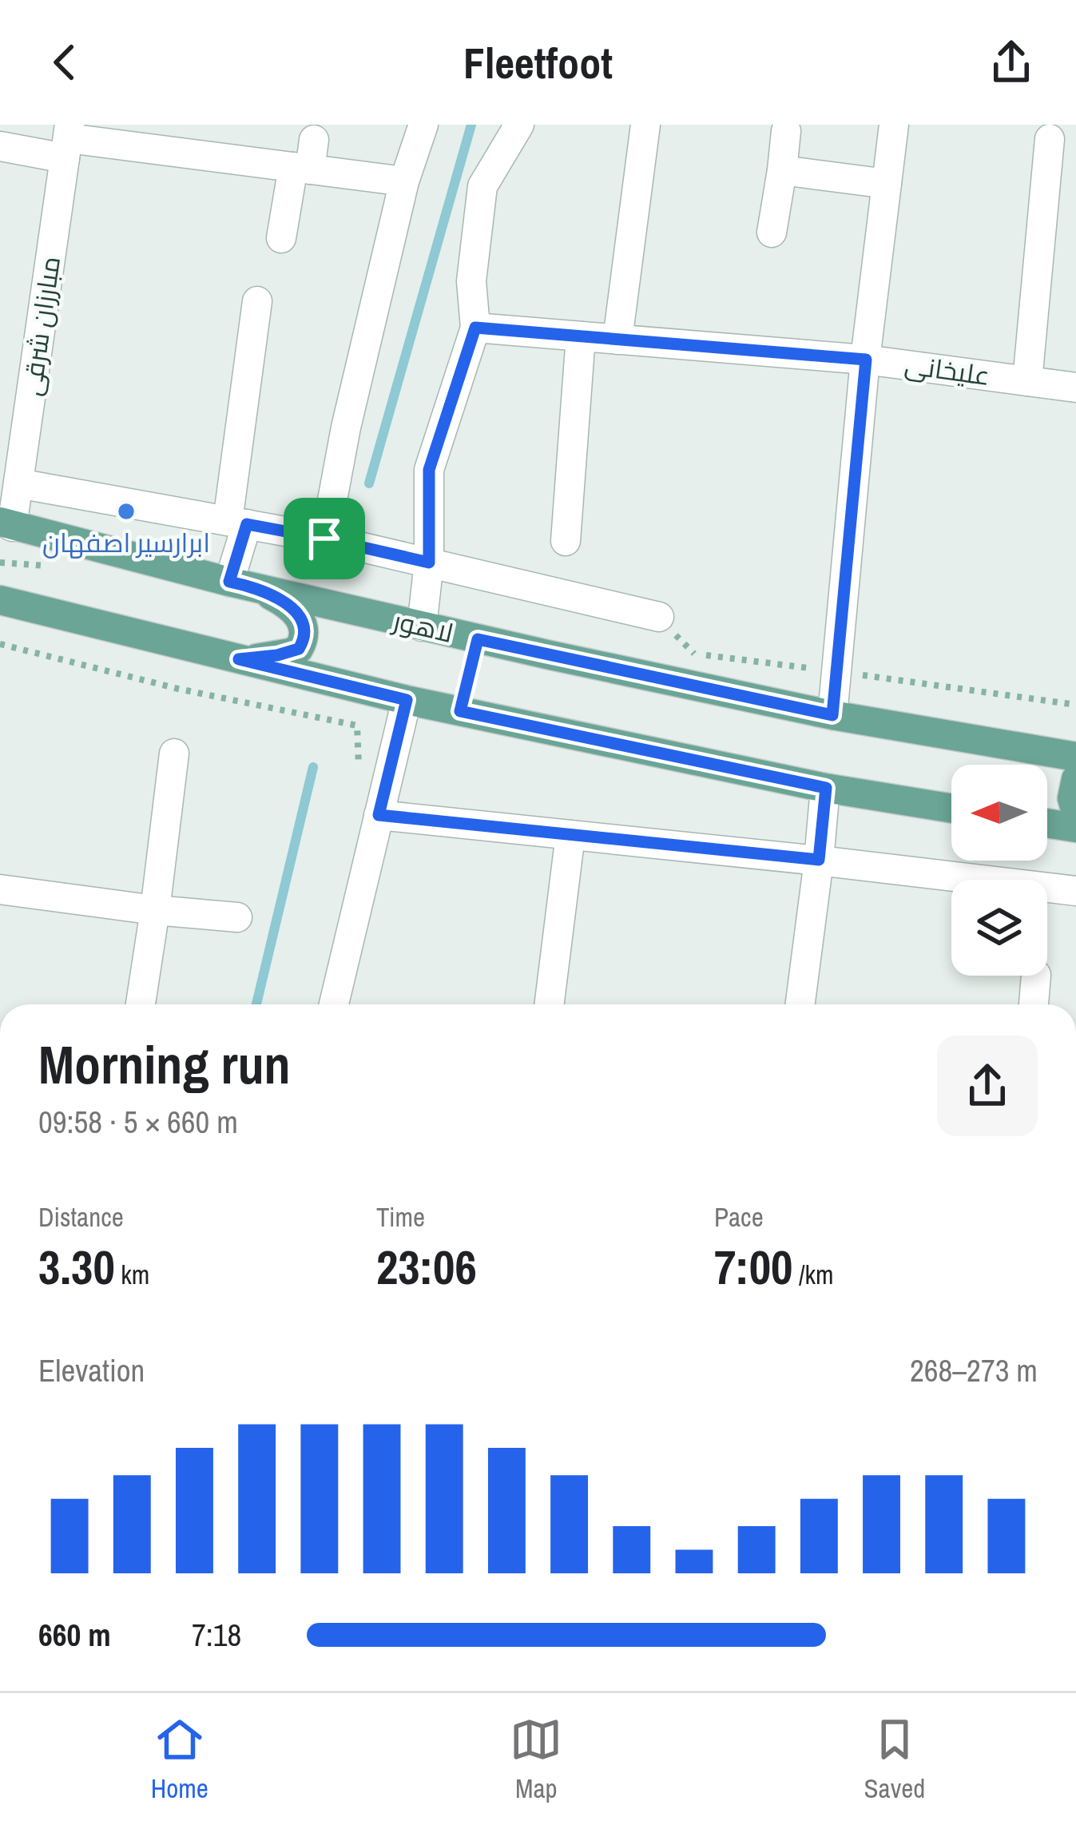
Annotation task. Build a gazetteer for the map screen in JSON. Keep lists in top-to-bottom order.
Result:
{
  "streets": {
    "main road": ["لاهور"],
    "street": ["مبارزان شرقی", "علیخانی"]
  },
  "crossings": [
    ["مبارزان شرقی", "لاهور"]
  ],
  "places": ["ابرارسیر اصفهان"],
  "north": "left",
  "page": {
    "header": "Fleetfoot",
    "heading": ["Morning run", "09:58 · 5 × 660 m"],
    "stats": [
      ["Distance", "3.30 km"],
      ["Time", "23:06"],
      ["Pace", "7:00 /km"]
    ],
    "chart": ["Elevation", "268–273 m"],
    "list": [
      {
        "name": "660 m",
        "note": "7:18"
      }
    ],
    "tabs": ["Home", "Map", "Saved"]
  }
}
